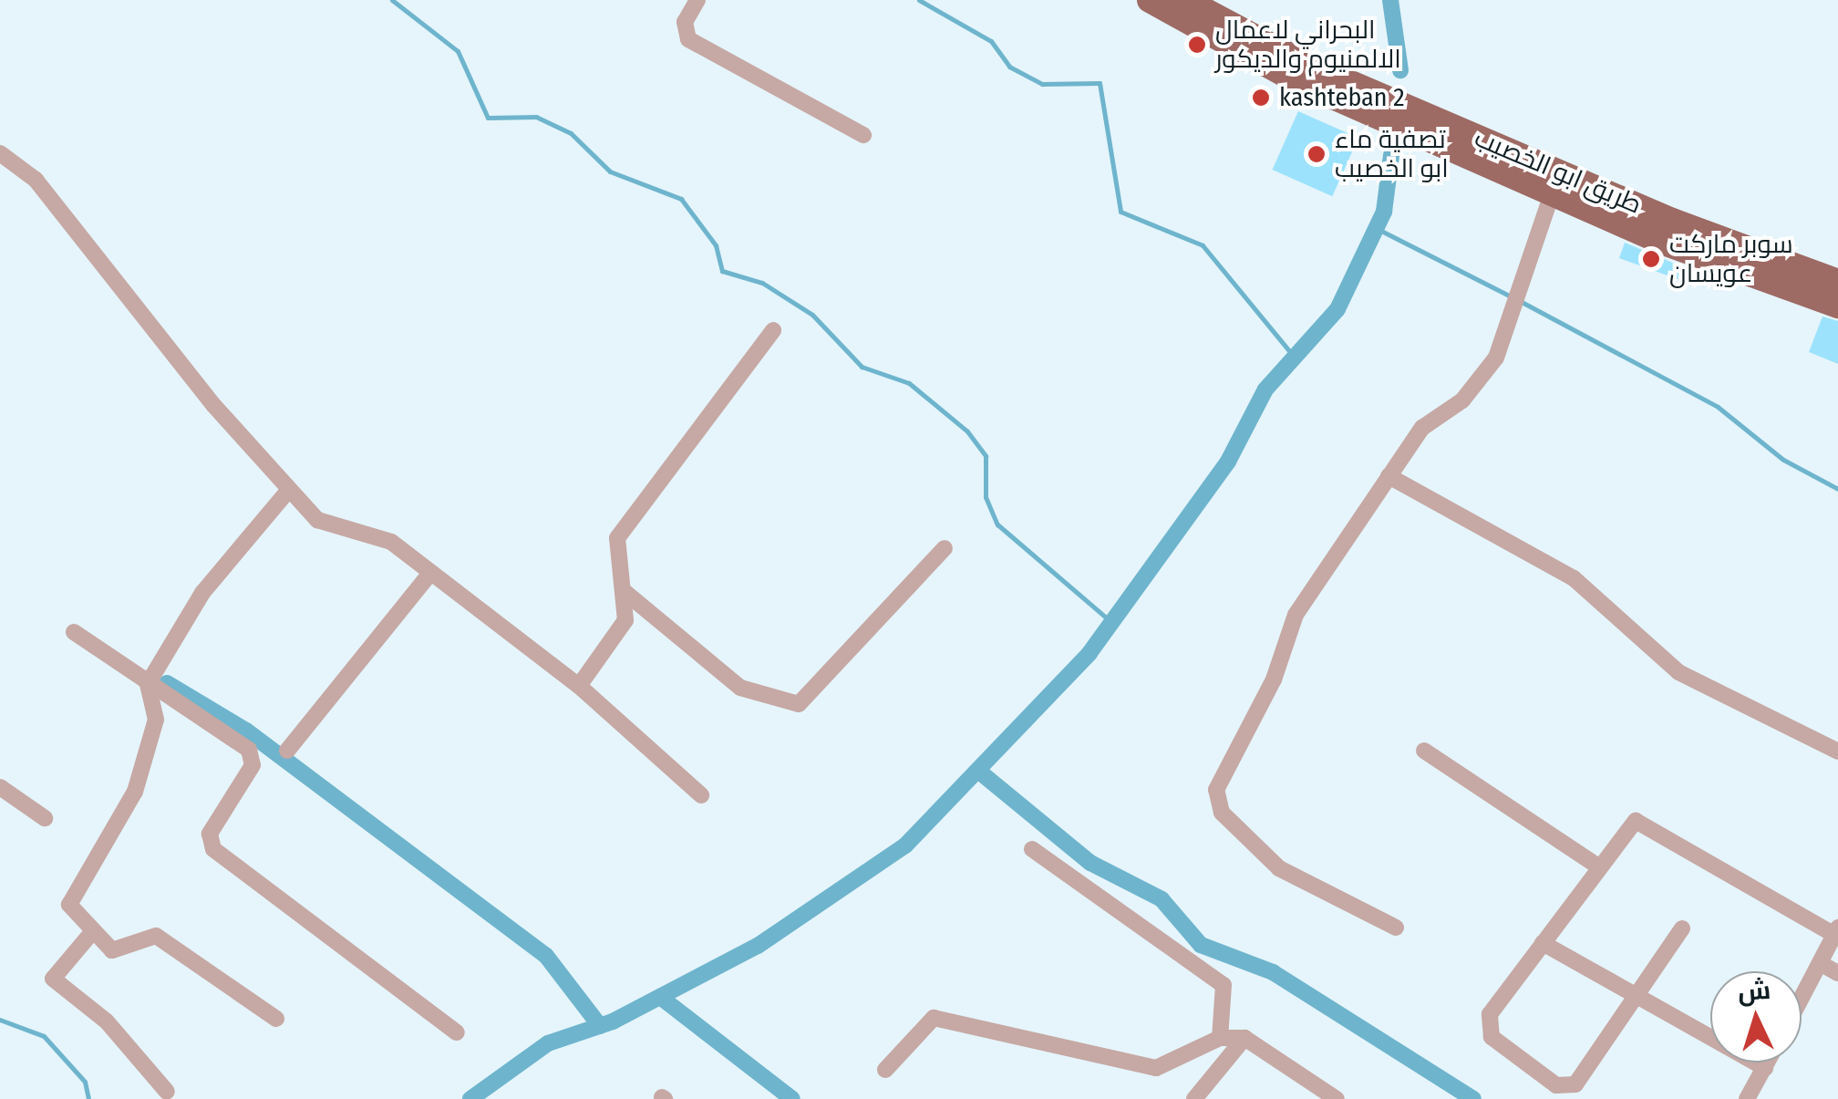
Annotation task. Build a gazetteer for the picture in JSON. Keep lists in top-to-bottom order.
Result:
{
  "streets": {
    "main road": ["طريق ابو الخصيب"]
  },
  "places": [
    "البحراني لاعمال الالمنيوم والديكور",
    "kashteban 2",
    "تصفية ماء ابو الخصيب",
    "سوبر ماركت عويسان"
  ],
  "north": "top"
}
